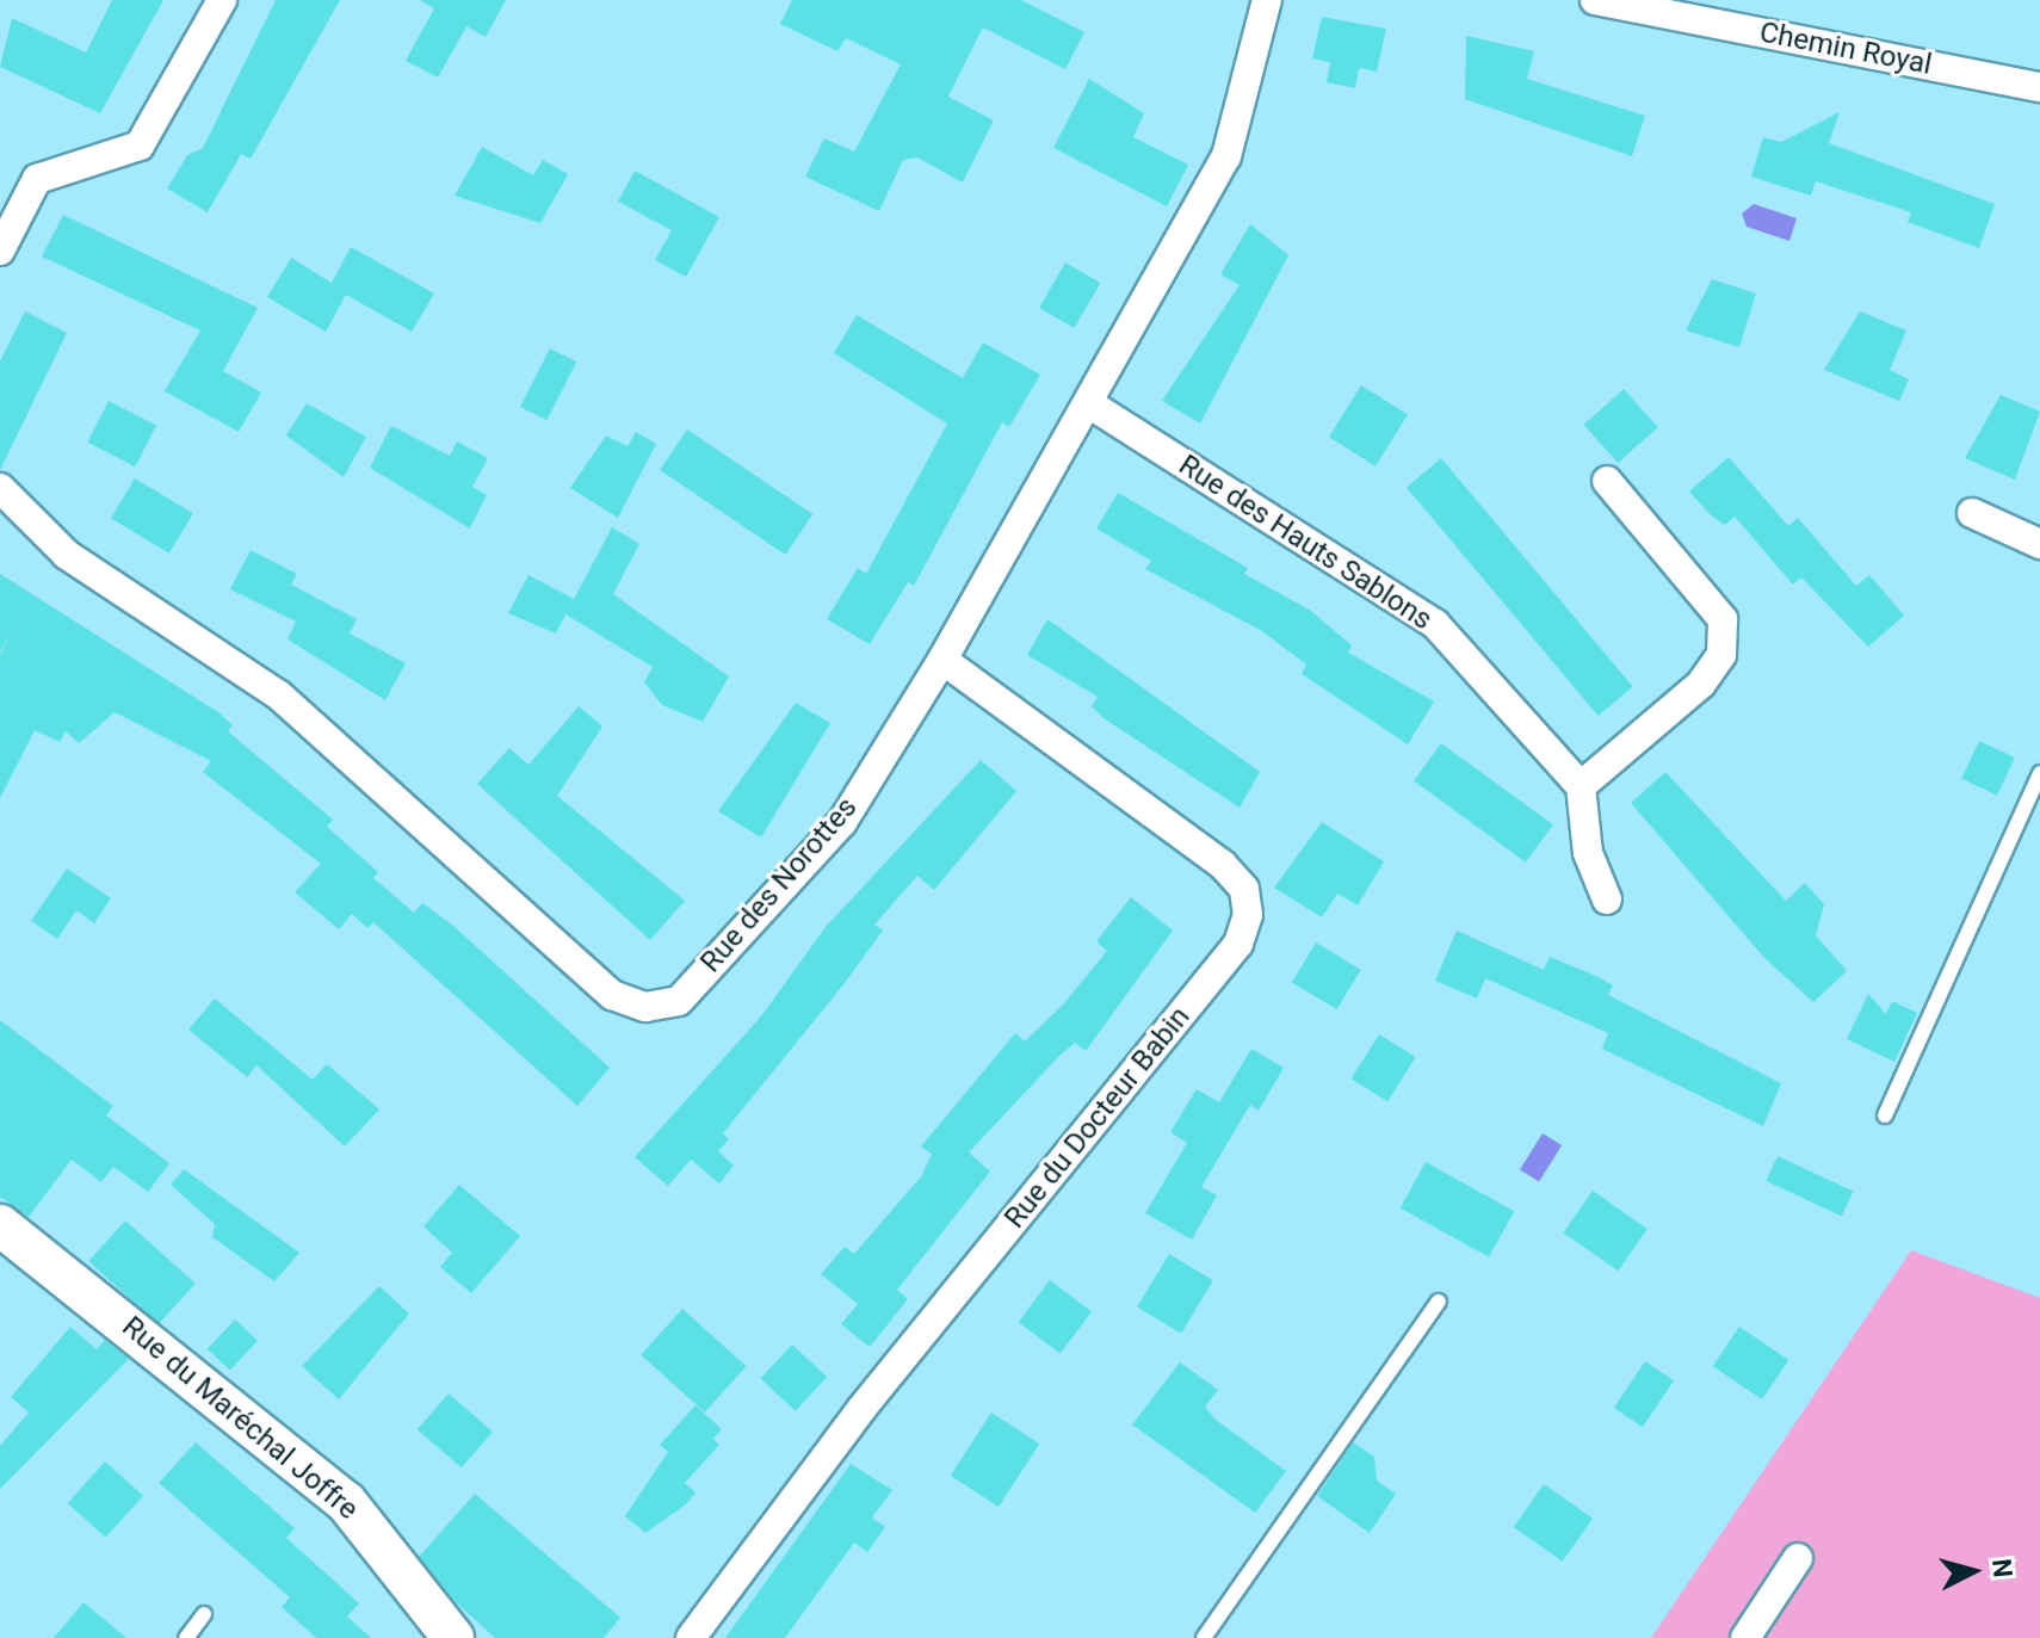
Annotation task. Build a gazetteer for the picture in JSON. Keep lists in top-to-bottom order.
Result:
{
  "streets": {
    "street": [
      "Chemin Royal",
      "Rue des Hauts Sablons",
      "Rue des Norottes",
      "Rue du Docteur Babin",
      "Rue du Maréchal Joffre"
    ]
  },
  "crossings": [
    ["Rue des Hauts Sablons", "Rue des Norottes"],
    ["Rue des Norottes", "Rue du Docteur Babin"]
  ],
  "north": "right"
}
